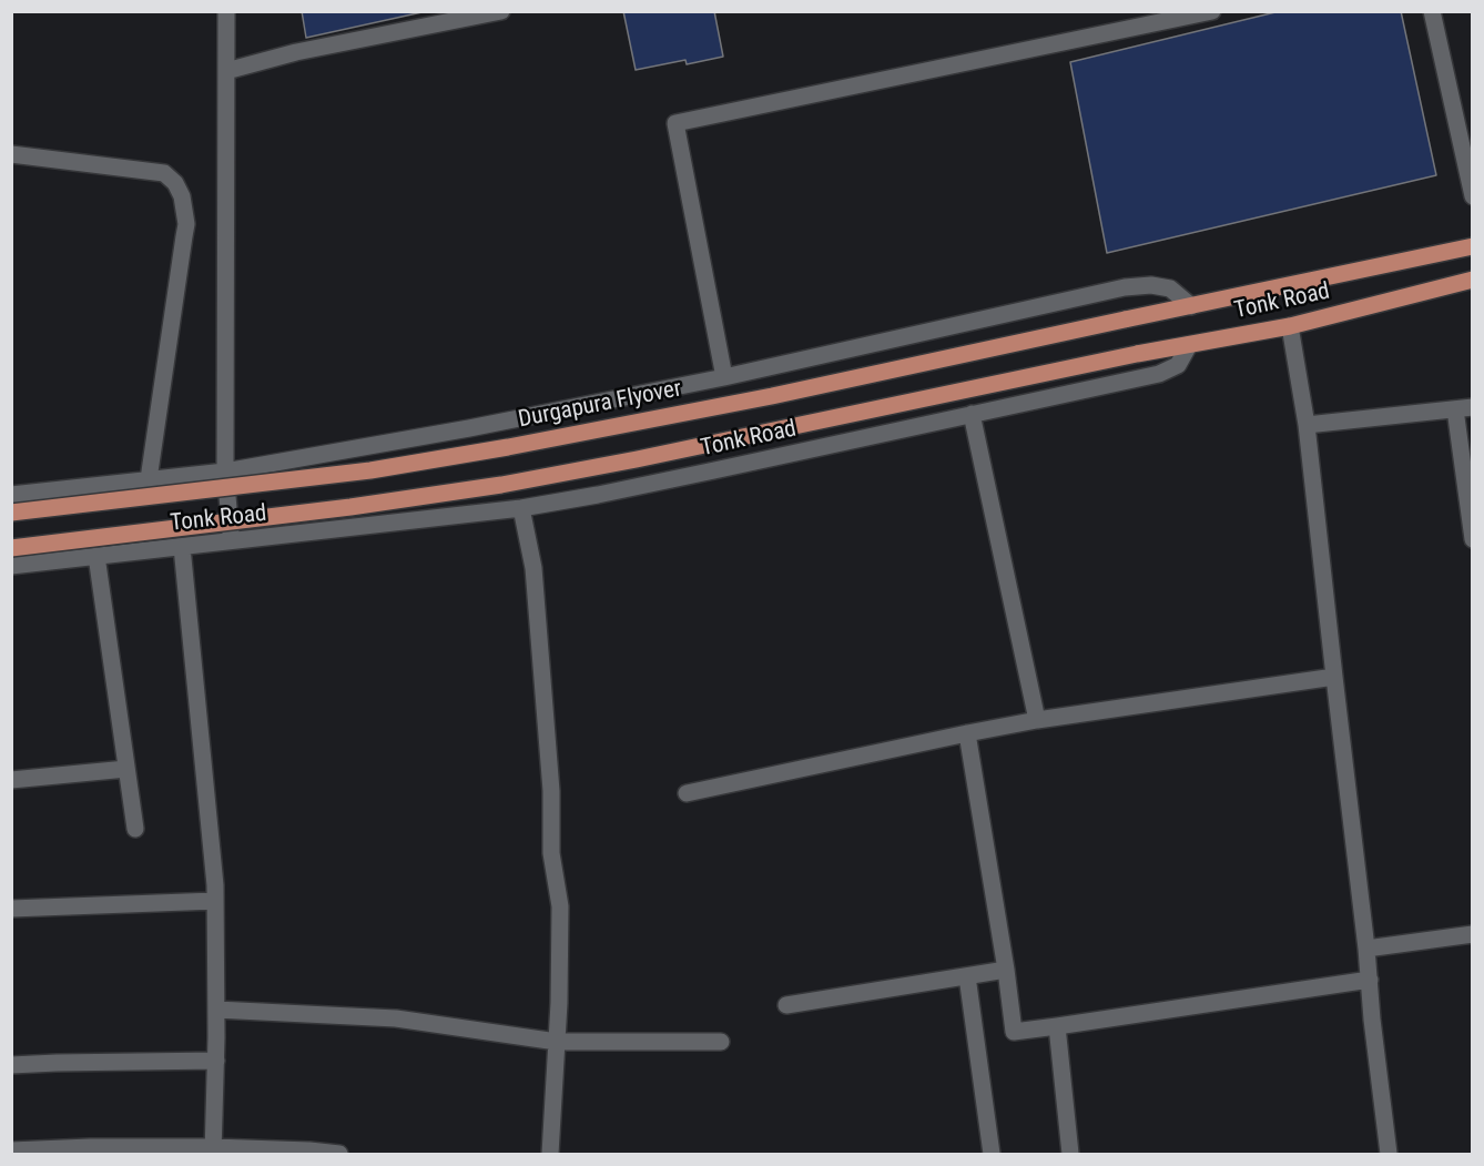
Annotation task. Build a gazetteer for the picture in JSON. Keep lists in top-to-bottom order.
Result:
{
  "streets": {
    "main road": ["Tonk Road", "Durgapura Flyover"]
  },
  "crossings": [
    ["Tonk Road", "Durgapura Flyover"]
  ]
}
